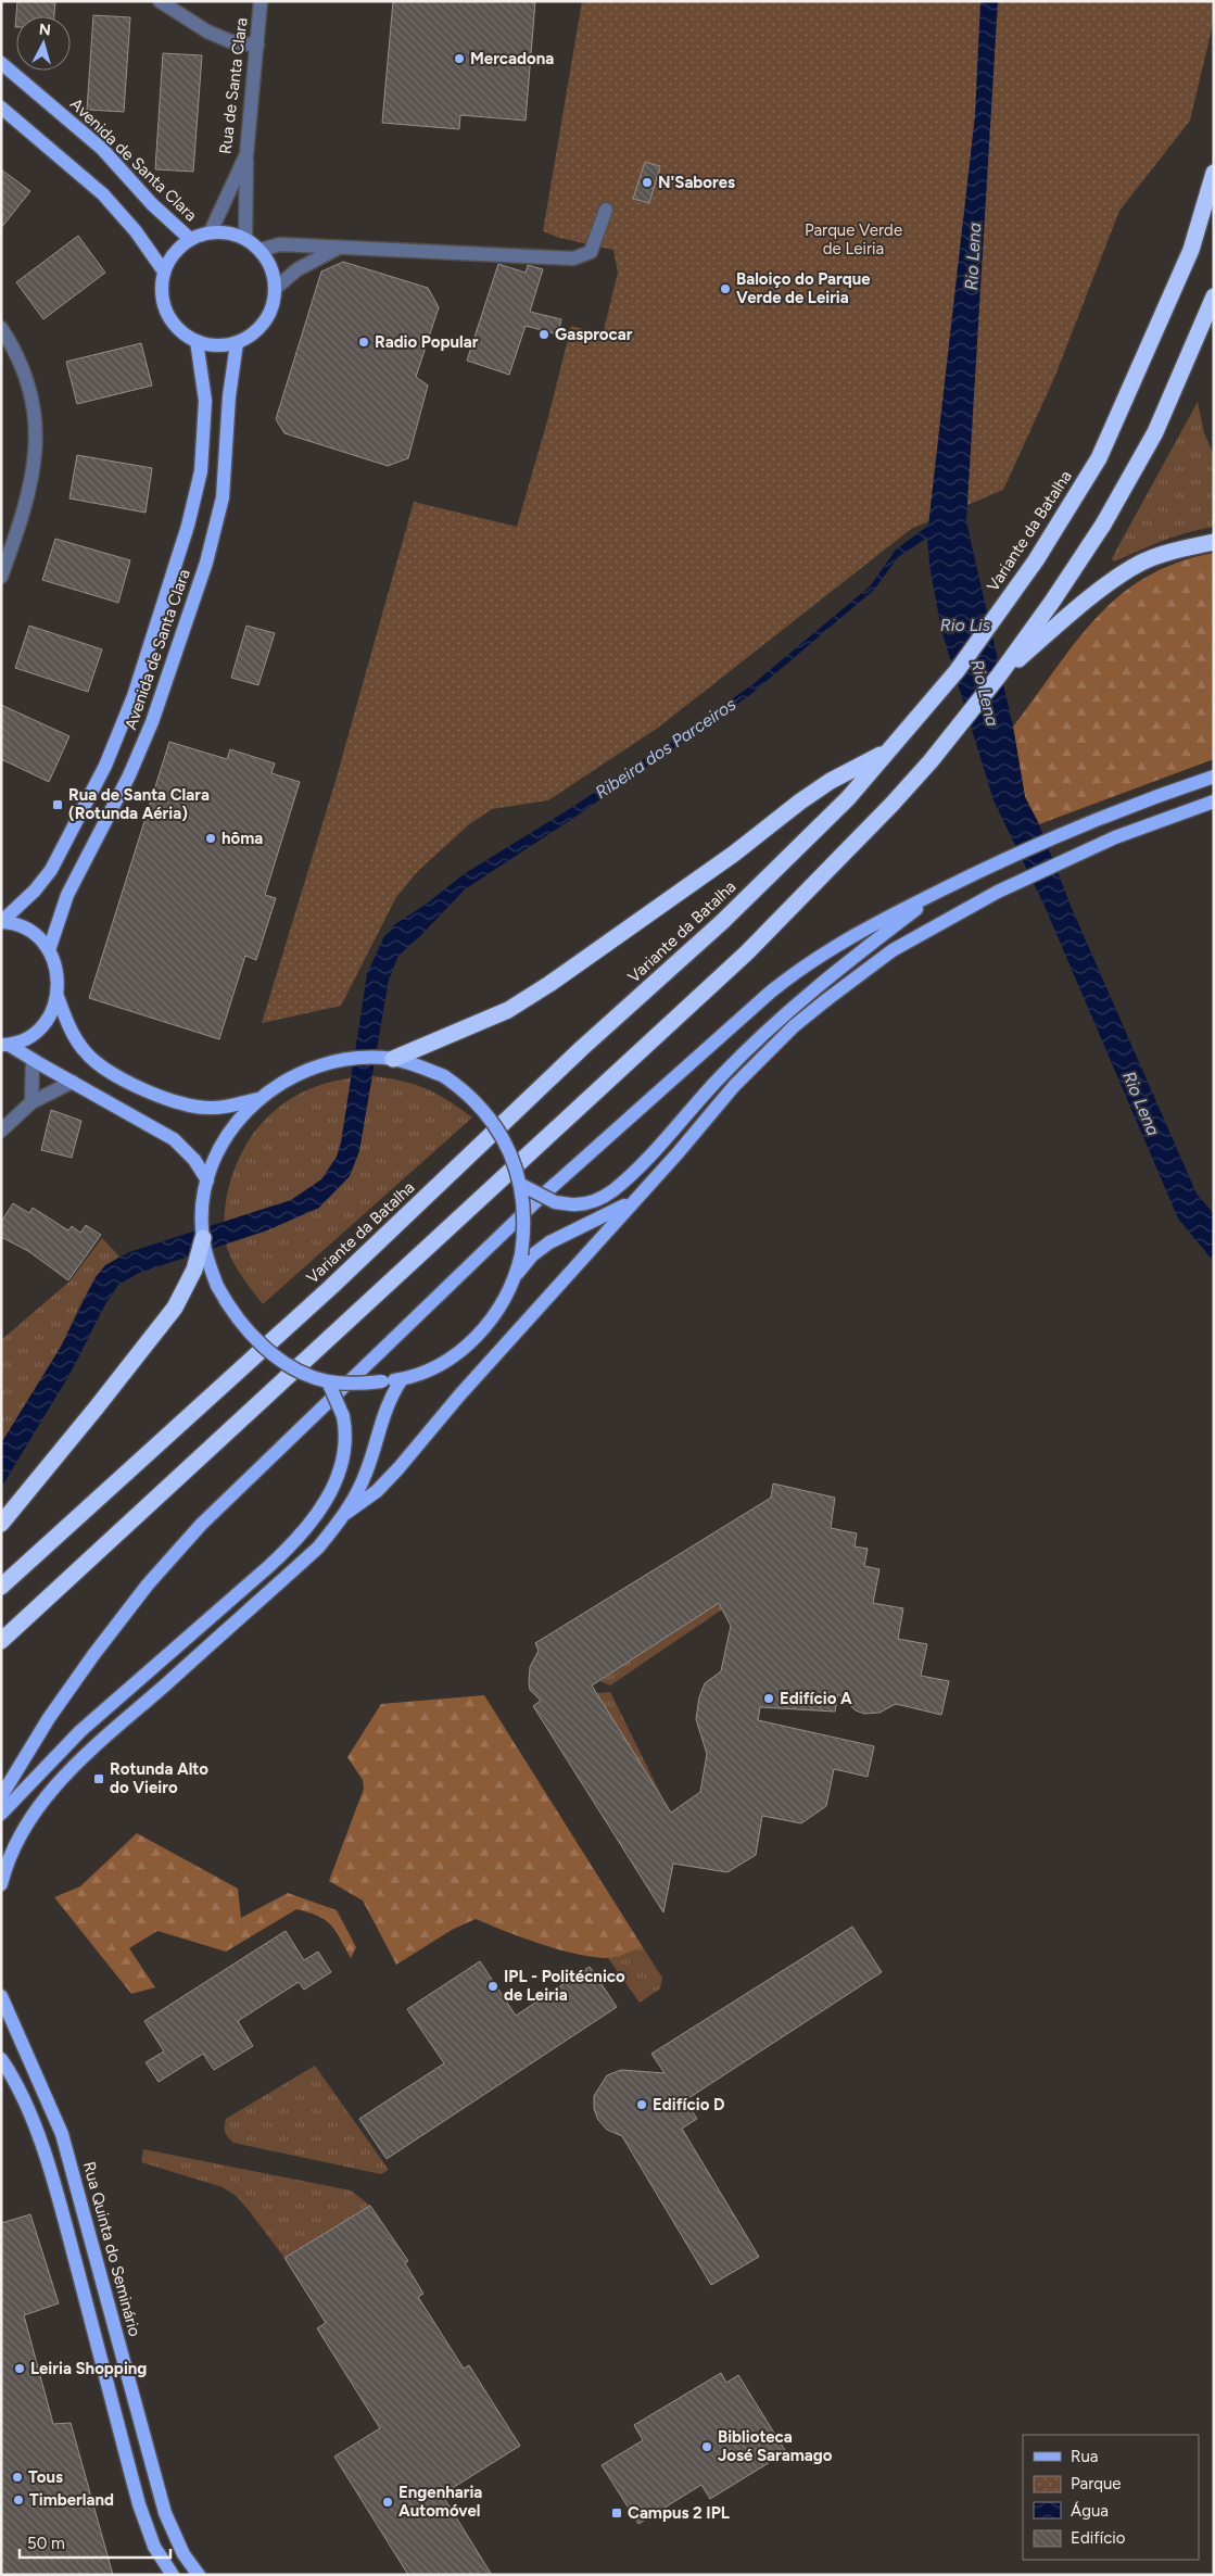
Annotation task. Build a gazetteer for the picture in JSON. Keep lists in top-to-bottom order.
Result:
{
  "streets": {
    "highway": ["Variante da Batalha"],
    "main road": ["Avenida de Santa Clara", "Rua Quinta do Seminário"],
    "street": ["Rua de Santa Clara"]
  },
  "crossings": [
    ["Rua de Santa Clara", "Avenida de Santa Clara"]
  ],
  "water": ["Rio Lena", "Rio Lis", "Ribeira dos Parceiros"],
  "parks": ["Parque Verde de Leiria"],
  "places": {
    "other": [
      "Mercadona",
      "N'Sabores",
      "Baloiço do Parque Verde de Leiria",
      "Gasprocar",
      "Radio Popular",
      "hôma",
      "Edifício A",
      "IPL - Politécnico de Leiria",
      "Edifício D",
      "Leiria Shopping",
      "Biblioteca José Saramago",
      "Tous",
      "Timberland",
      "Engenharia Automóvel"
    ],
    "transit": ["Rua de Santa Clara (Rotunda Aéria)", "Rotunda Alto do Vieiro", "Campus 2 IPL"]
  },
  "legend": [
    "Rua",
    "Parque",
    "Água",
    "Edifício"
  ],
  "scale_bar": "50 m",
  "north": "top"
}
